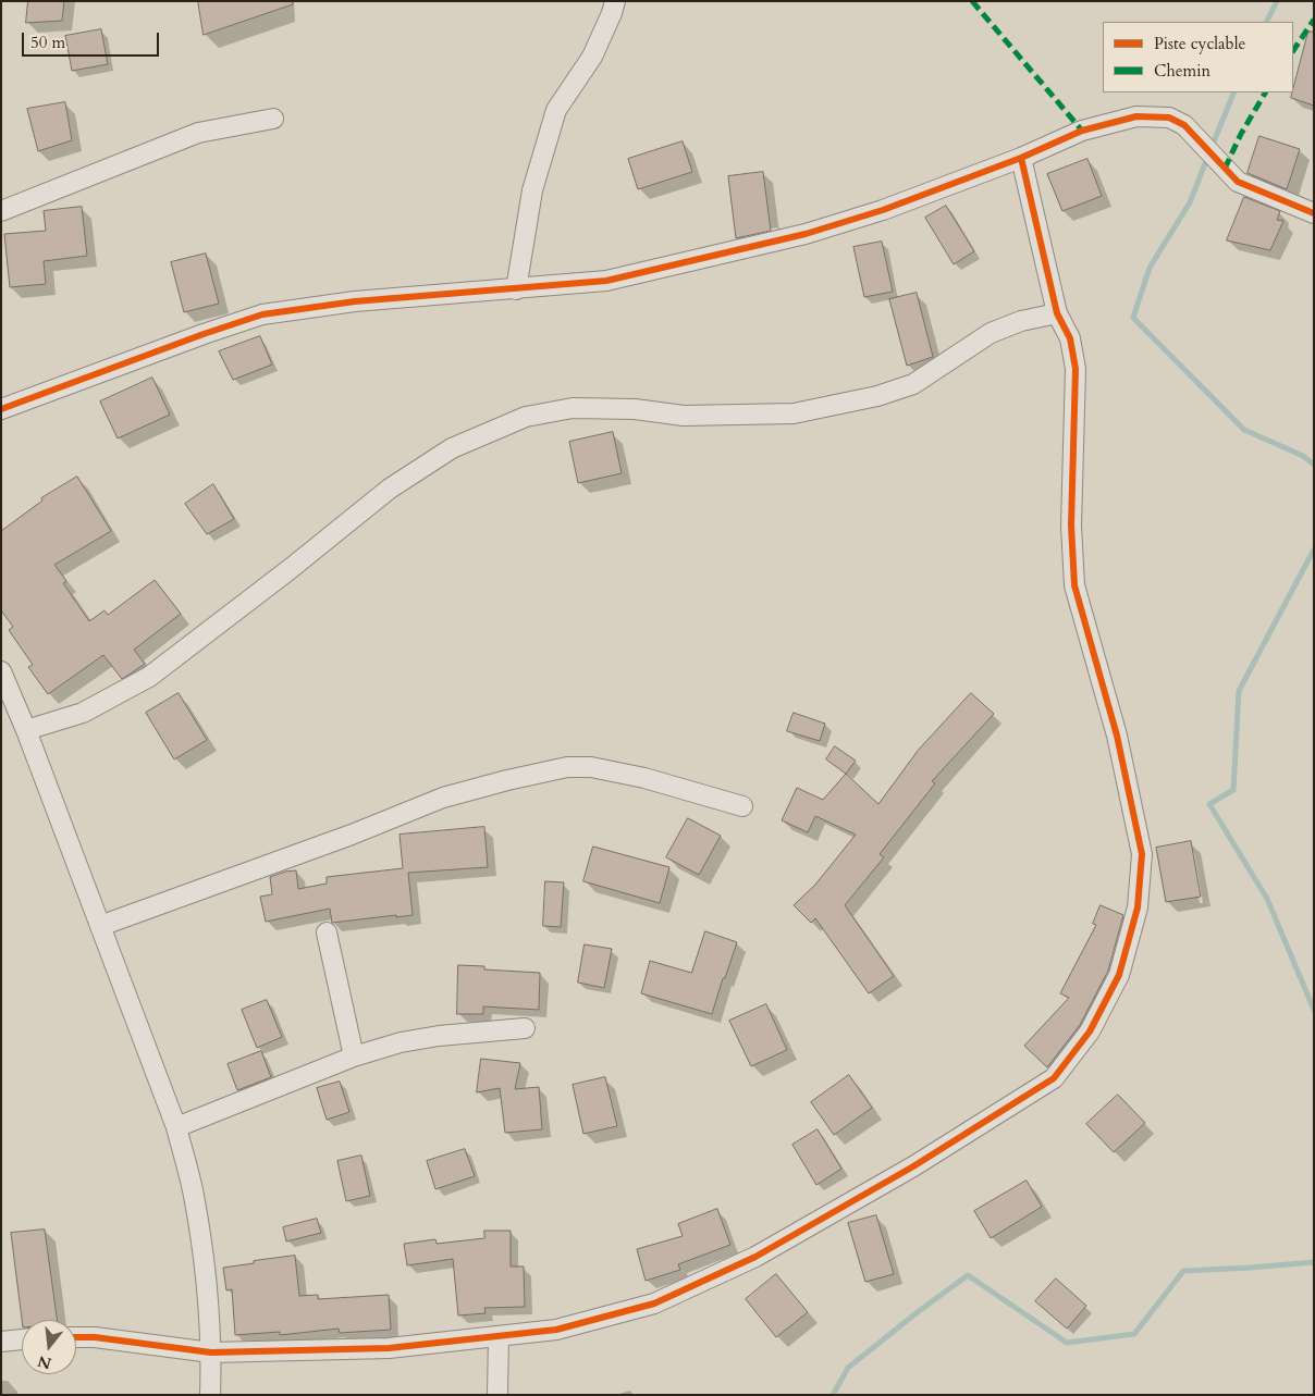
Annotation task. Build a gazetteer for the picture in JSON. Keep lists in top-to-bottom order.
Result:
{
  "legend": ["Piste cyclable", "Chemin"],
  "scale_bar": "50 m",
  "north": "bottom"
}
